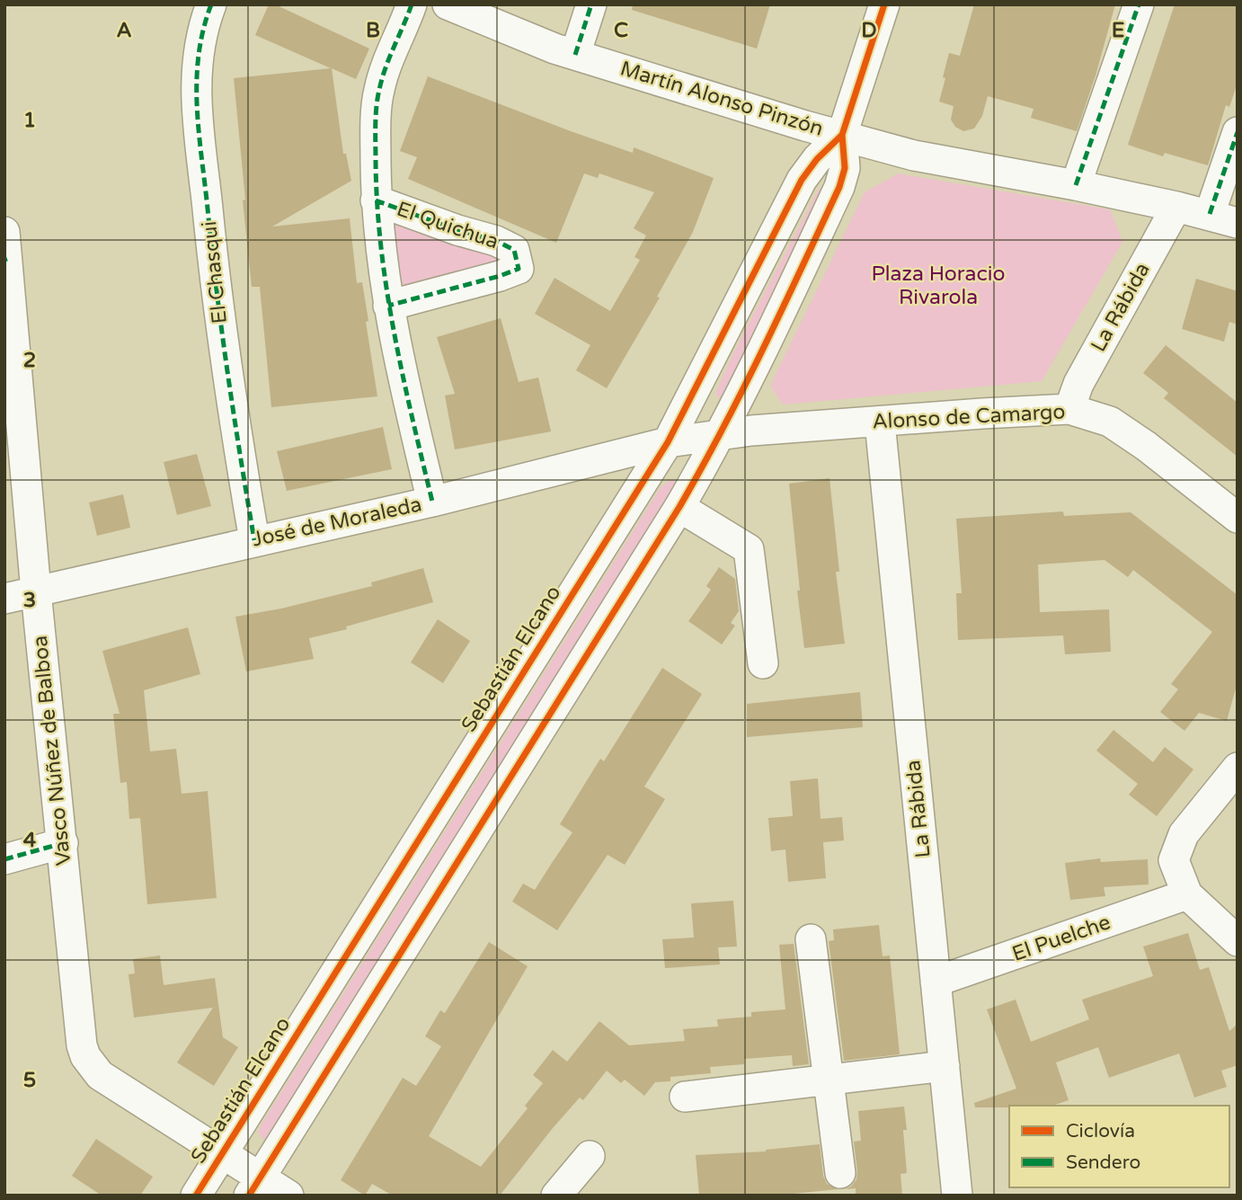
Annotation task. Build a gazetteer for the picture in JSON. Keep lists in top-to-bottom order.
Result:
{
  "streets": {
    "street": [
      "Martín Alonso Pinzón",
      "El Quichua",
      "El Chasqui",
      "La Rábida",
      "Alonso de Camargo",
      "José de Moraleda",
      "Sebastián Elcano",
      "Vasco Núñez de Balboa",
      "El Puelche"
    ]
  },
  "crossings": [
    ["Martín Alonso Pinzón", "La Rábida"],
    ["Martín Alonso Pinzón", "Sebastián Elcano"],
    ["El Quichua", "José de Moraleda"],
    ["El Chasqui", "José de Moraleda"],
    ["La Rábida", "Alonso de Camargo"],
    ["La Rábida", "El Puelche"],
    ["Alonso de Camargo", "José de Moraleda"],
    ["Alonso de Camargo", "Sebastián Elcano"],
    ["José de Moraleda", "Sebastián Elcano"],
    ["José de Moraleda", "Vasco Núñez de Balboa"],
    ["Sebastián Elcano", "Vasco Núñez de Balboa"]
  ],
  "parks": ["Plaza Horacio Rivarola"],
  "legend": ["Ciclovía", "Sendero"],
  "grid": {
    "columns": [
      "A",
      "B",
      "C",
      "D",
      "E"
    ],
    "rows": [
      "1",
      "2",
      "3",
      "4",
      "5"
    ]
  }
}
